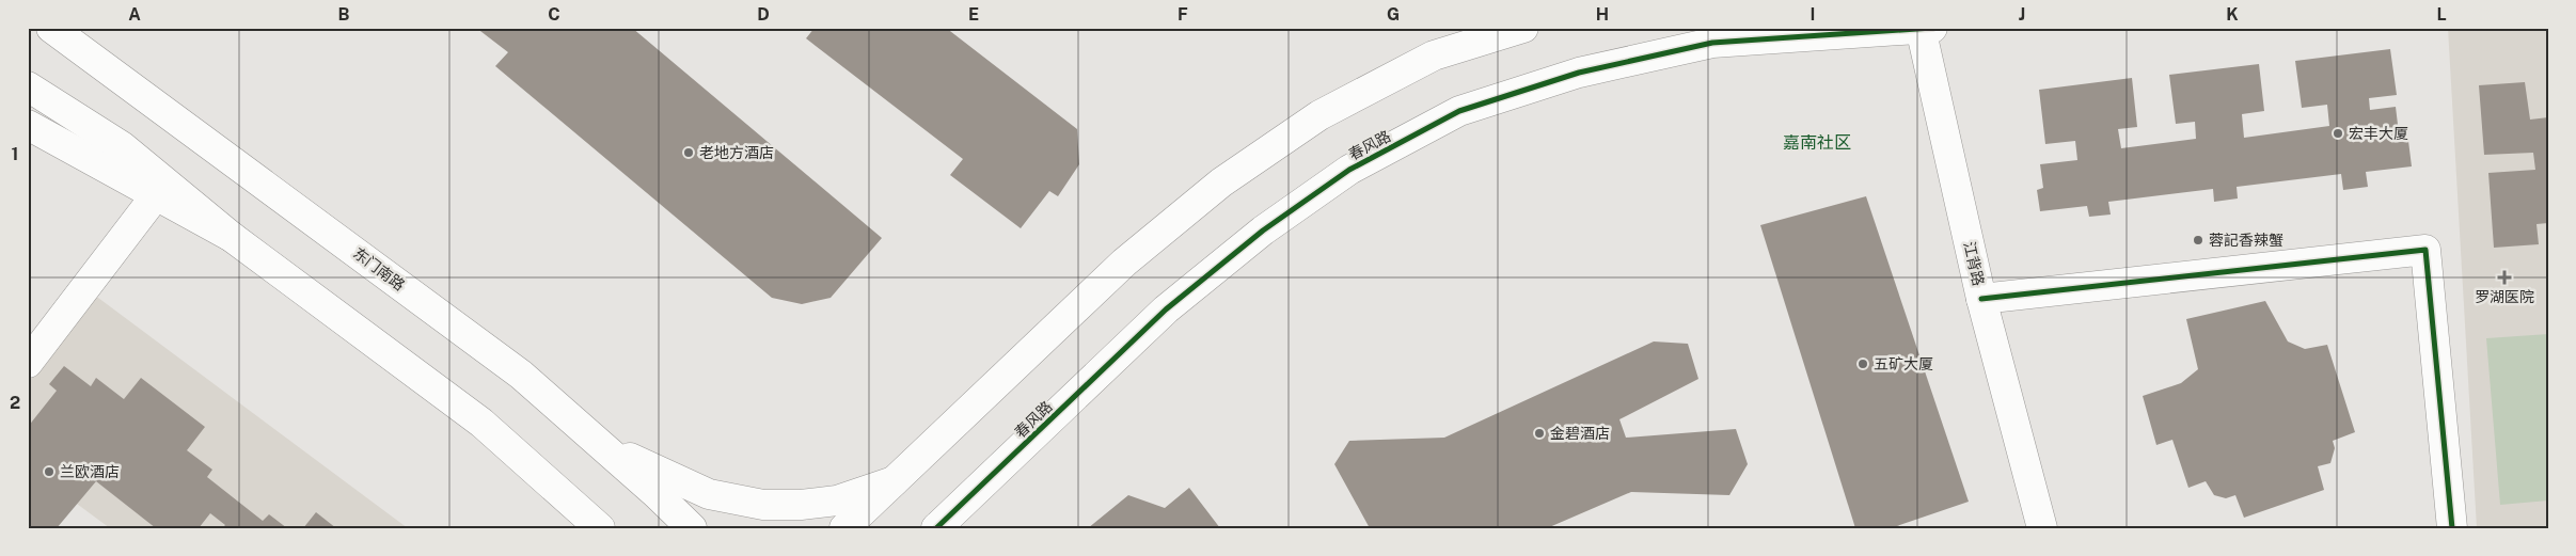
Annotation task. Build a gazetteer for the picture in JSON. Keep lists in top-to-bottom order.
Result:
{
  "streets": {
    "main road": ["春风路", "江背路", "东门南路"]
  },
  "crossings": [
    ["春风路", "江背路"]
  ],
  "districts": ["嘉南社区"],
  "places": {
    "other": [
      "宏丰大厦",
      "老地方酒店",
      "蓉記香辣蟹",
      "五矿大厦",
      "金碧酒店",
      "兰欧酒店"
    ],
    "health": ["罗湖医院"]
  },
  "grid": {
    "columns": [
      "A",
      "B",
      "C",
      "D",
      "E",
      "F",
      "G",
      "H",
      "I",
      "J",
      "K",
      "L"
    ],
    "rows": ["1", "2"]
  }
}
